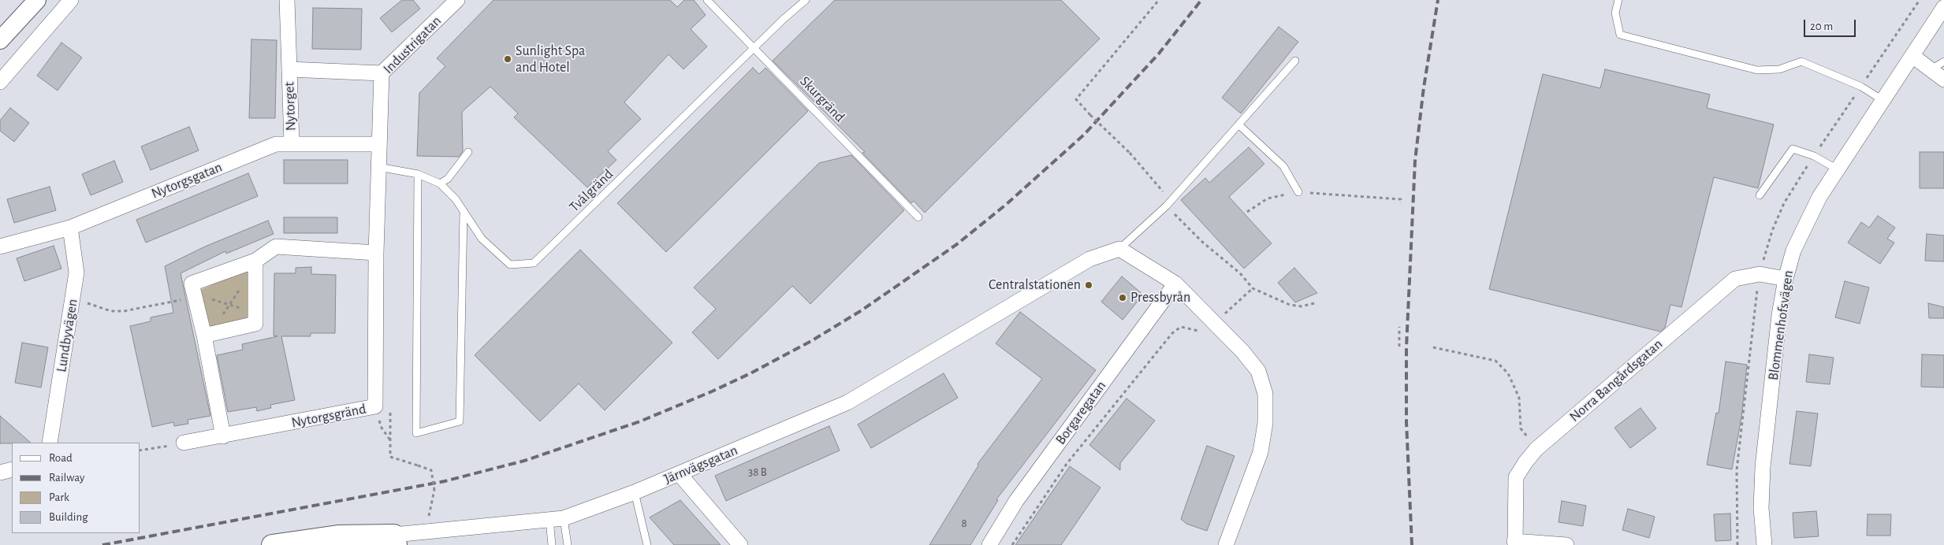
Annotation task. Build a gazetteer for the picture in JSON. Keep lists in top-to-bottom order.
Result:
{
  "streets": {
    "main road": ["Järnvägsgatan"],
    "street": [
      "Industrigatan",
      "Nytorget",
      "Nytorgsgatan",
      "Blommenhofsvägen",
      "Lundbyvägen",
      "Norra Bangårdsgatan",
      "Borgaregatan",
      "Nytorgsgränd"
    ],
    "lane": ["Skurgränd", "Tvålgränd"]
  },
  "crossings": [
    ["Industrigatan", "Nytorgsgatan"],
    ["Industrigatan", "Nytorgsgränd"],
    ["Skurgränd", "Tvålgränd"],
    ["Nytorget", "Nytorgsgatan"],
    ["Nytorgsgatan", "Lundbyvägen"],
    ["Nytorgsgatan", "Nytorgsgränd"],
    ["Tvålgränd", "Nytorgsgränd"],
    ["Blommenhofsvägen", "Norra Bangårdsgatan"]
  ],
  "places": ["Sunlight Spa and Hotel", "Centralstationen", "Pressbyrån"],
  "house_numbers": ["38 B", "8"],
  "legend": [
    "Road",
    "Railway",
    "Park",
    "Building"
  ],
  "scale_bar": "20 m"
}
